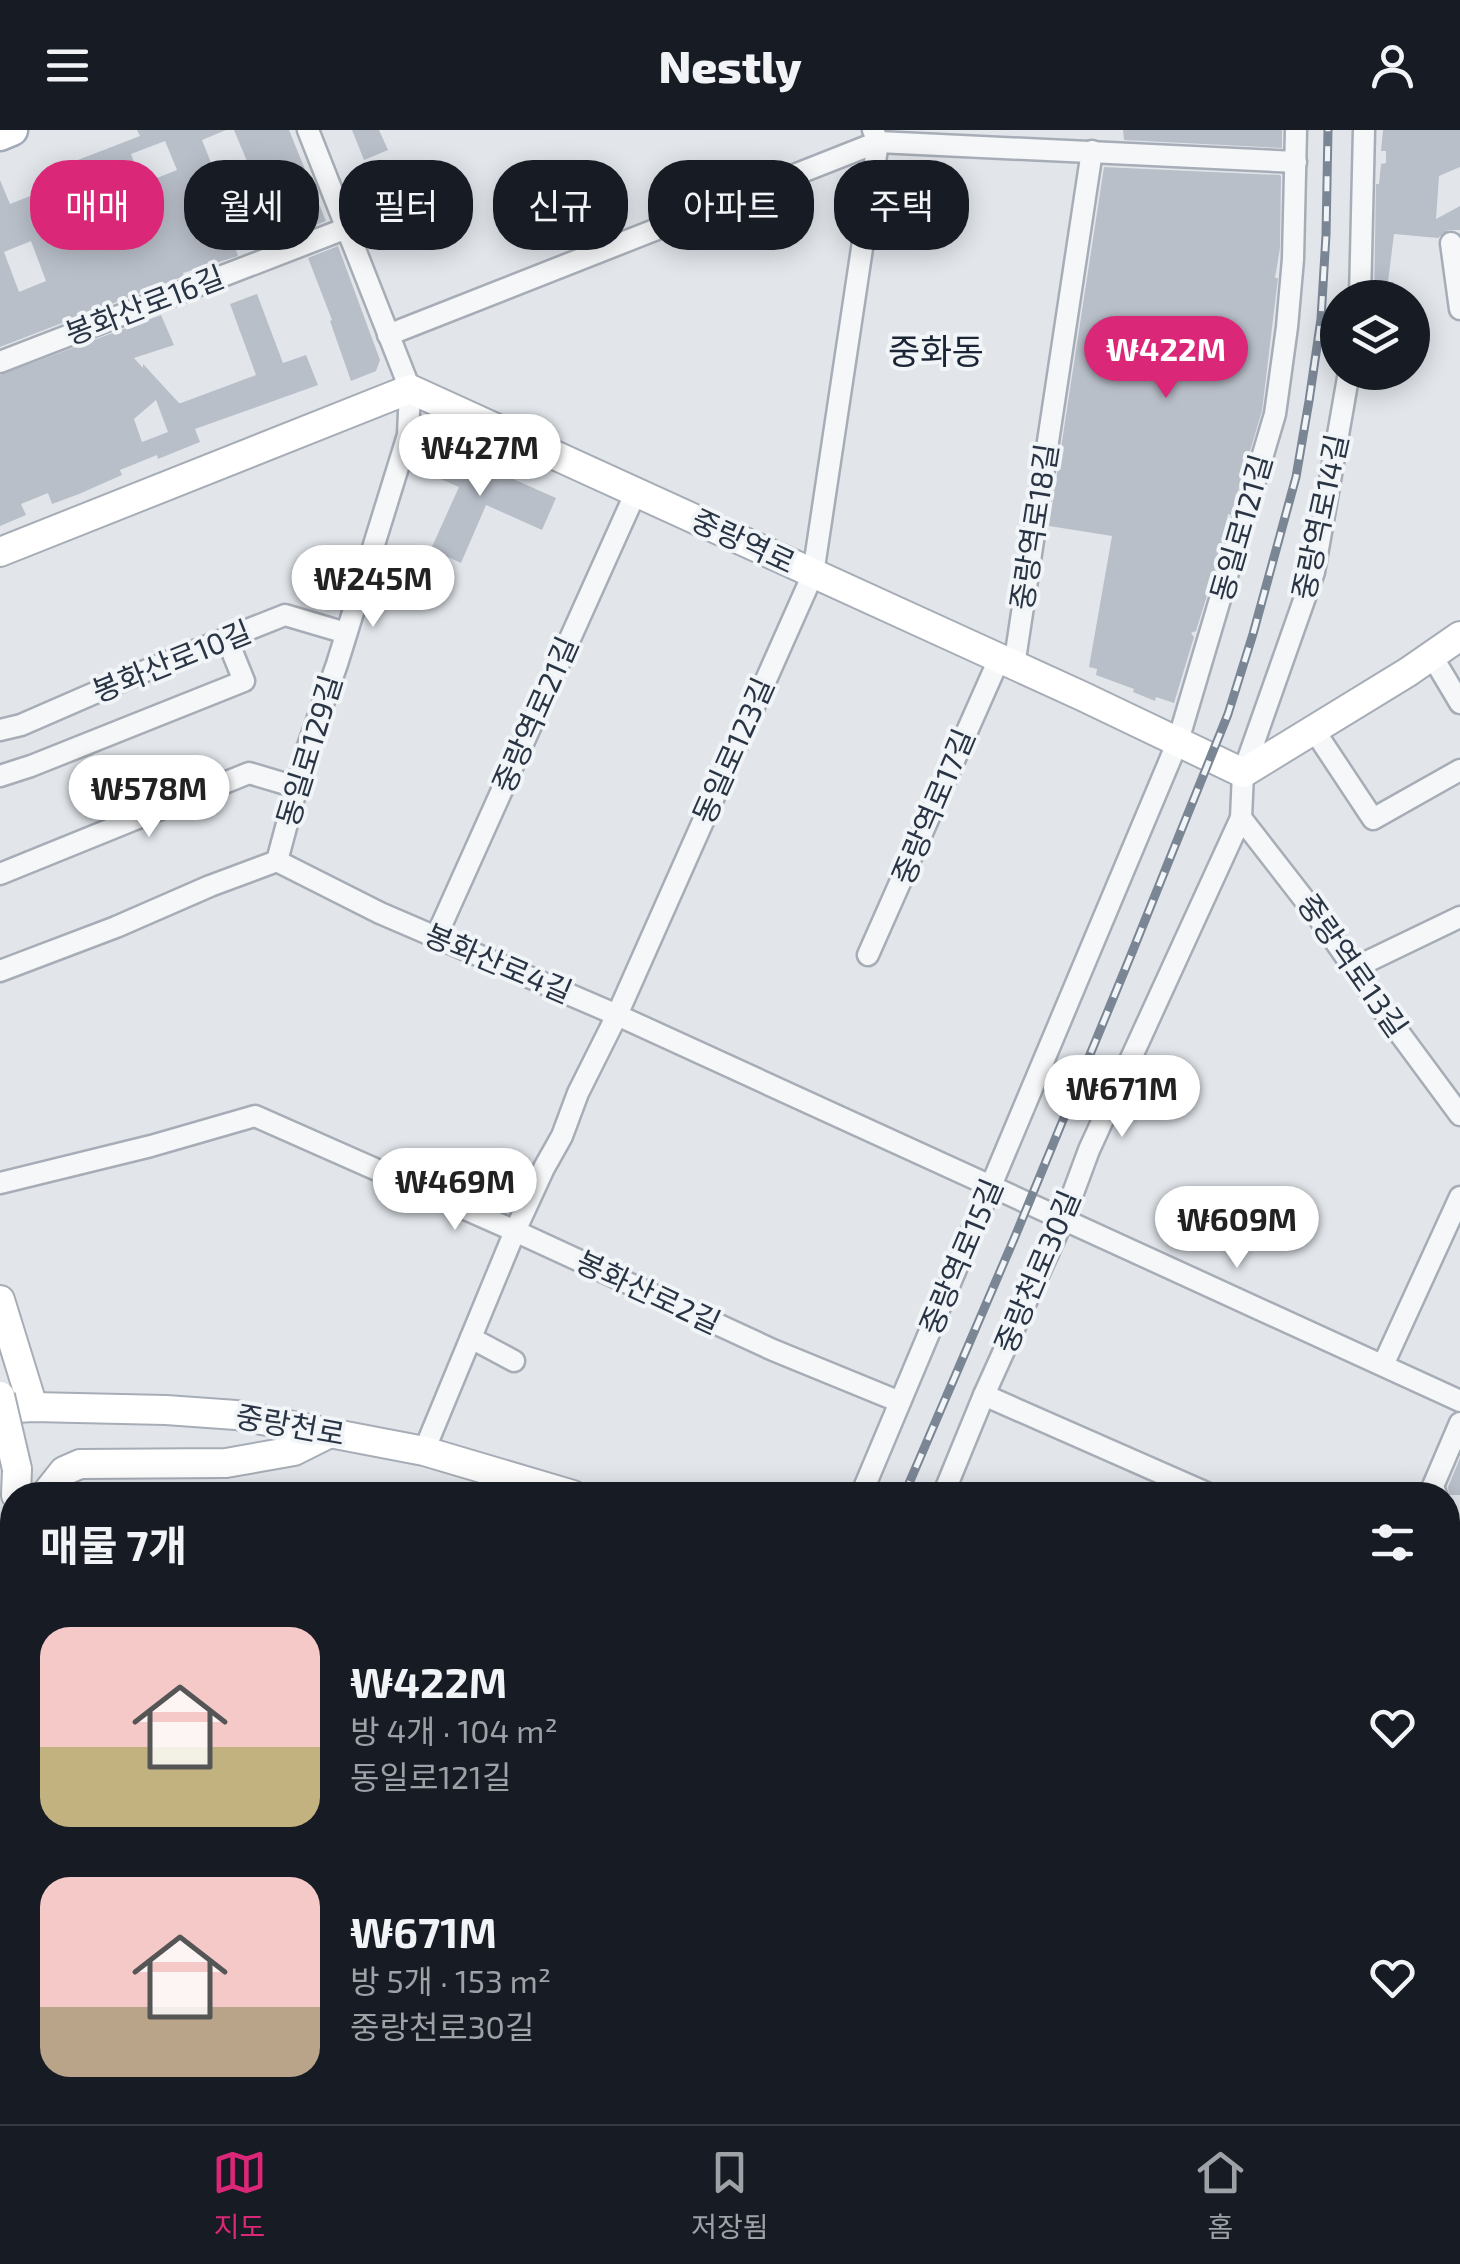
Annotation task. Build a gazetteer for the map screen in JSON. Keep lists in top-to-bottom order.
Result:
{
  "streets": {
    "street": [
      "봉화산로16길",
      "중랑역로14길",
      "중랑역로18길",
      "동일로121길",
      "중랑역로",
      "봉화산로10길",
      "중랑역로21길",
      "동일로129길",
      "동일로123길",
      "중랑역로17길",
      "봉화산로4길",
      "중랑역로13길",
      "중랑역로15길",
      "중랑천로30길",
      "봉화산로2길",
      "중랑천로"
    ]
  },
  "crossings": [
    ["중랑역로14길", "중랑역로"],
    ["중랑역로14길", "중랑천로30길"],
    ["중랑역로18길", "중랑역로"],
    ["중랑역로18길", "중랑역로17길"],
    ["동일로121길", "중랑역로"],
    ["동일로121길", "중랑역로15길"],
    ["중랑역로", "중랑역로21길"],
    ["중랑역로", "동일로129길"],
    ["중랑역로", "동일로123길"],
    ["중랑역로", "중랑역로17길"],
    ["중랑역로", "중랑역로15길"],
    ["중랑역로", "중랑천로30길"],
    ["봉화산로10길", "동일로129길"],
    ["중랑역로21길", "봉화산로4길"],
    ["동일로129길", "봉화산로4길"],
    ["동일로123길", "봉화산로4길"],
    ["동일로123길", "봉화산로2길"],
    ["동일로123길", "중랑천로"],
    ["봉화산로4길", "중랑역로15길"],
    ["봉화산로4길", "중랑천로30길"],
    ["중랑역로13길", "중랑천로30길"],
    ["중랑역로15길", "봉화산로2길"]
  ],
  "districts": ["중화동"],
  "page": {
    "header": "Nestly",
    "chip": [
      "매매",
      "월세",
      "필터",
      "신규",
      "아파트",
      "주택"
    ],
    "price": [
      "₩422M",
      "₩427M",
      "₩245M",
      "₩578M",
      "₩671M",
      "₩469M",
      "₩609M"
    ],
    "heading": "매물 7개",
    "list": [
      {
        "name": "₩422M",
        "note": "방 4개 · 104 m² · 동일로121길"
      },
      {
        "name": "₩671M",
        "note": "방 5개 · 153 m² · 중랑천로30길"
      }
    ],
    "tabs": ["지도", "저장됨", "홈"]
  }
}
